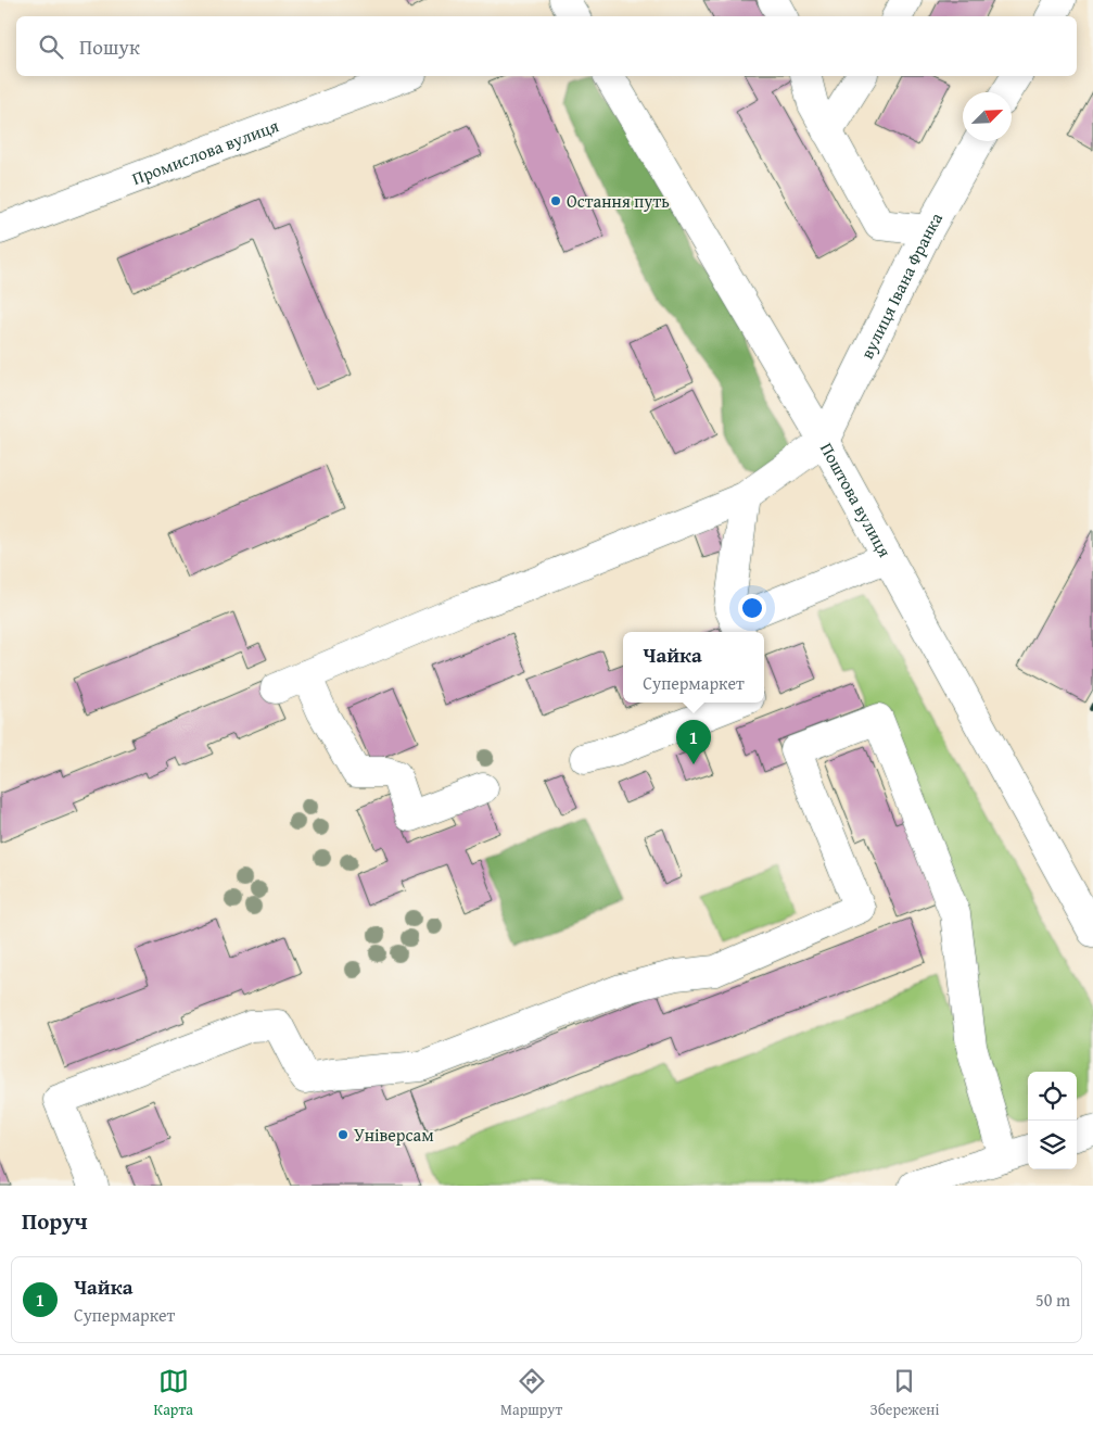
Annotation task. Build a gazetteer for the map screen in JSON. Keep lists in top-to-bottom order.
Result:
{
  "streets": {
    "street": ["Промислова вулиця", "вулиця Івана Франка", "Поштова вулиця"]
  },
  "crossings": [
    ["вулиця Івана Франка", "Поштова вулиця"]
  ],
  "places": ["Остання путь", "Універсам"],
  "north": "top right",
  "page": {
    "search": "Пошук",
    "popup": ["Чайка", "Супермаркет"],
    "pins": "1",
    "heading": "Поруч",
    "list": [
      {
        "mark": "1",
        "name": "Чайка",
        "note": "Супермаркет",
        "value": "50 m"
      }
    ],
    "nav": ["Карта", "Маршрут", "Збережені"]
  }
}
